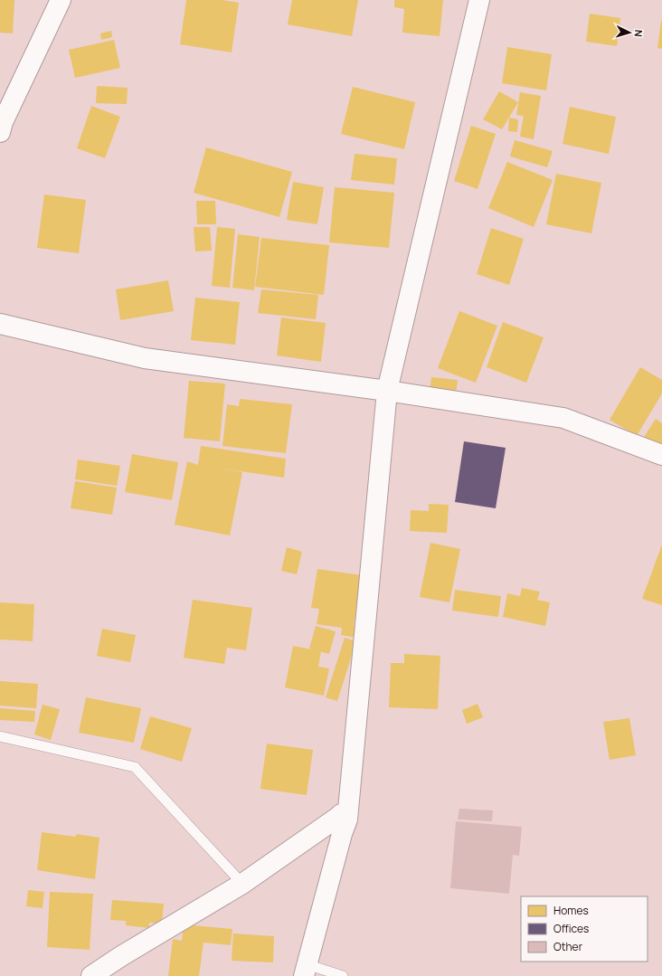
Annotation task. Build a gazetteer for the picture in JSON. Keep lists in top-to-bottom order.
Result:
{
  "legend": ["Homes", "Offices", "Other"],
  "north": "right"
}
